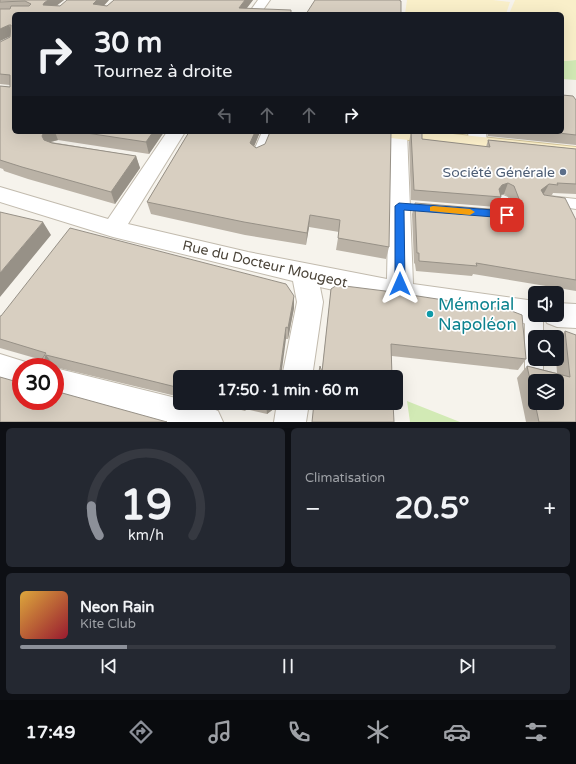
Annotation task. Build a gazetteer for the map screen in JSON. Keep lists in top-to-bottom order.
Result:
{
  "streets": {
    "street": ["Rue du Docteur Mougeot"]
  },
  "places": ["Société Générale", "Mémorial Napoléon"],
  "page": {
    "turn": ["30 m", "Tournez à droite"],
    "limit": "30",
    "trip": "17:50 · 1 min · 60 m",
    "tile": "Climatisation",
    "heat": ["−", "20.5°", "+"],
    "song": ["Neon Rain", "Kite Club"],
    "tabs": "17:49",
    "gauge": ["19", "km/h"]
  }
}
